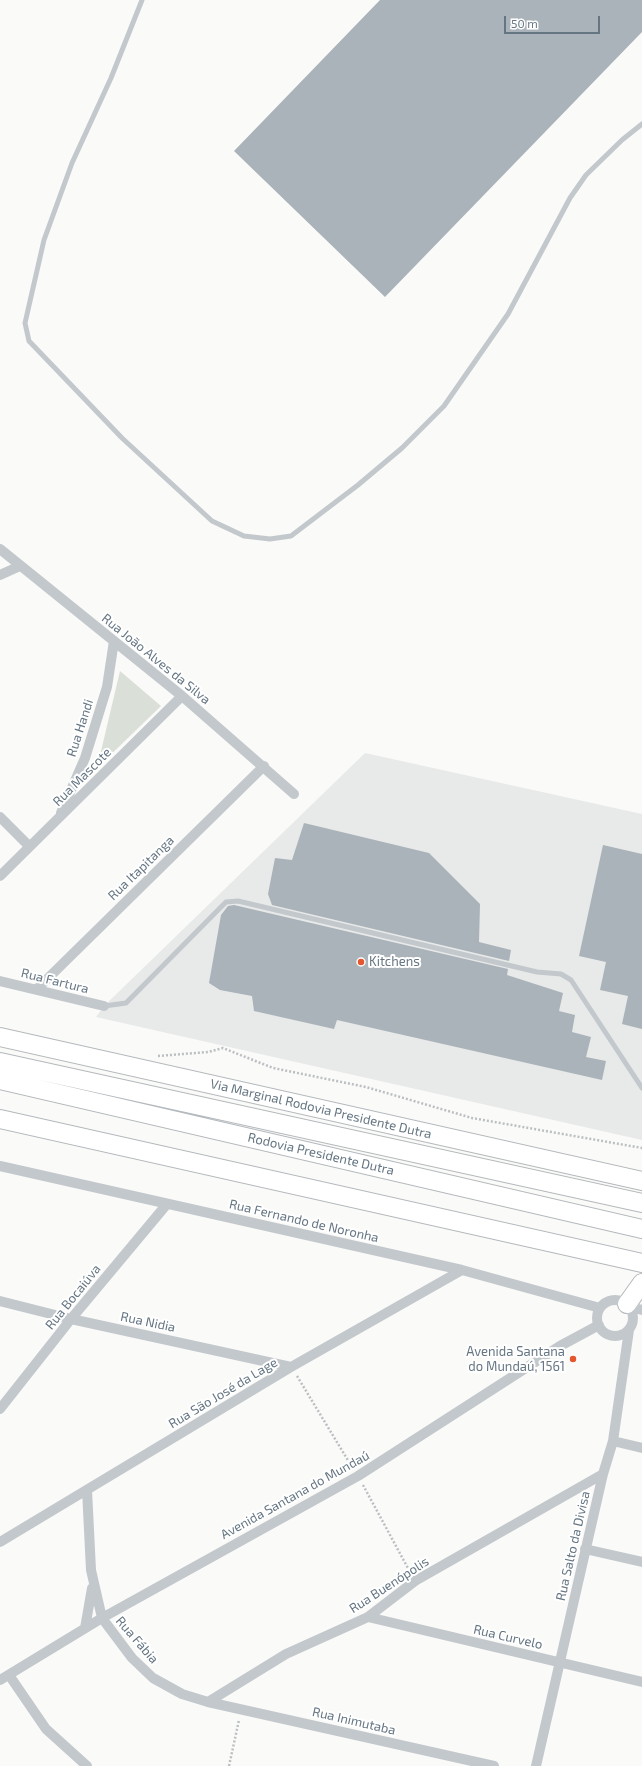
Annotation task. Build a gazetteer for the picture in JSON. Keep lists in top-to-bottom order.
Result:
{
  "streets": {
    "highway": ["Via Marginal Rodovia Presidente Dutra", "Rodovia Presidente Dutra"],
    "street": [
      "Rua João Alves da Silva",
      "Rua Handi",
      "Rua Mascote",
      "Rua Itapitanga",
      "Rua Fartura",
      "Rua Fernando de Noronha",
      "Rua Bocaiúva",
      "Rua Nidia",
      "Rua São José da Lage",
      "Avenida Santana do Mundaú",
      "Rua Salto da Divisa",
      "Rua Buenópolis",
      "Rua Curvelo",
      "Rua Fábia",
      "Rua Inimutaba"
    ]
  },
  "crossings": [
    ["Rua João Alves da Silva", "Rua Handi"],
    ["Rua João Alves da Silva", "Rua Mascote"],
    ["Rua João Alves da Silva", "Rua Itapitanga"],
    ["Rua Handi", "Rua Mascote"],
    ["Rua Itapitanga", "Rua Fartura"],
    ["Rua Fernando de Noronha", "Rua Bocaiúva"],
    ["Rua Fernando de Noronha", "Rua São José da Lage"],
    ["Rua Fernando de Noronha", "Avenida Santana do Mundaú"],
    ["Rua Fernando de Noronha", "Rua Salto da Divisa"],
    ["Rua Bocaiúva", "Rua Nidia"],
    ["Rua Nidia", "Rua São José da Lage"],
    ["Rua São José da Lage", "Rua Fábia"],
    ["Avenida Santana do Mundaú", "Rua Salto da Divisa"],
    ["Avenida Santana do Mundaú", "Rua Fábia"],
    ["Rua Salto da Divisa", "Rua Buenópolis"],
    ["Rua Salto da Divisa", "Rua Curvelo"],
    ["Rua Buenópolis", "Rua Curvelo"],
    ["Rua Buenópolis", "Rua Fábia"],
    ["Rua Buenópolis", "Rua Inimutaba"],
    ["Rua Fábia", "Rua Inimutaba"]
  ],
  "places": ["Kitchens", "Avenida Santana do Mundaú, 1561"],
  "scale_bar": "50 m"
}
